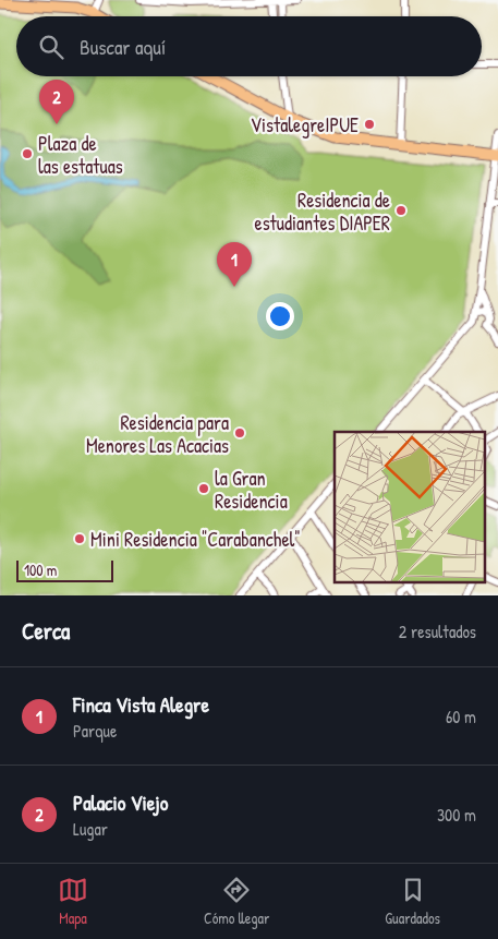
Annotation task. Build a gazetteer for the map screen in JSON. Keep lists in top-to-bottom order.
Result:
{
  "places": [
    "VistalegreIPUE",
    "Plaza de las estatuas",
    "Residencia de estudiantes DIAPER",
    "Residencia para Menores Las Acacias",
    "la Gran Residencia",
    "Mini Residencia \"Carabanchel\""
  ],
  "scale_bar": "100 m",
  "page": {
    "search": "Buscar aquí",
    "pins": ["2", "1"],
    "scale": "100 m",
    "heading": ["Cerca", "2 resultados"],
    "list": [
      {
        "mark": "1",
        "name": "Finca Vista Alegre",
        "note": "Parque",
        "value": "60 m"
      },
      {
        "mark": "2",
        "name": "Palacio Viejo",
        "note": "Lugar",
        "value": "300 m"
      }
    ],
    "nav": ["Mapa", "Cómo llegar", "Guardados"]
  }
}
